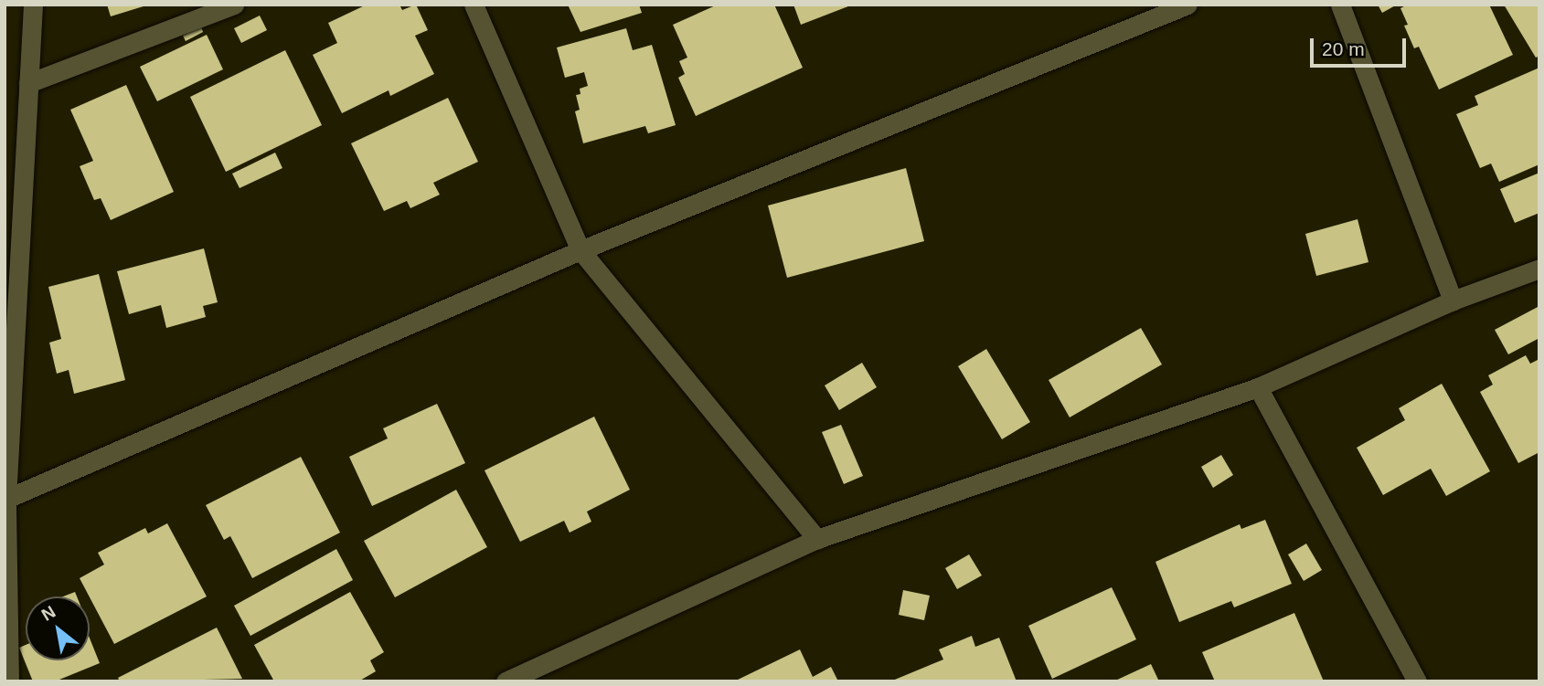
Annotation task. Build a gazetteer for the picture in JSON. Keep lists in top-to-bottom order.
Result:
{
  "scale_bar": "20 m",
  "north": "top left"
}
